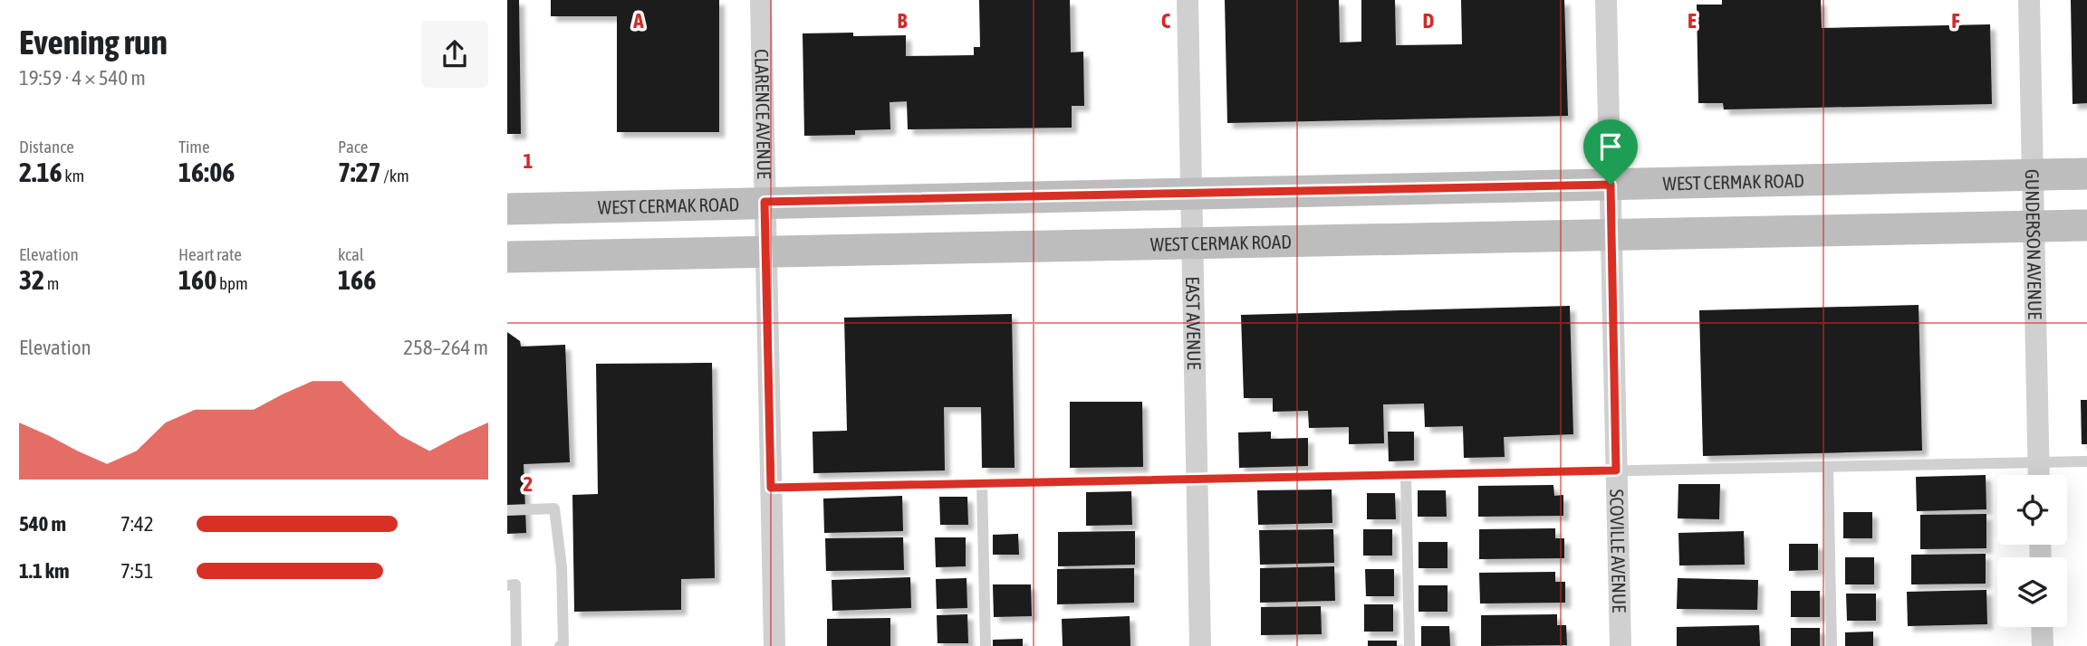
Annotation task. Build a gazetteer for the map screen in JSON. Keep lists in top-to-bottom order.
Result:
{
  "streets": {
    "main road": ["WEST CERMAK ROAD"],
    "street": [
      "CLARENCE AVENUE",
      "GUNDERSON AVENUE",
      "EAST AVENUE",
      "SCOVILLE AVENUE"
    ]
  },
  "crossings": [
    ["CLARENCE AVENUE", "WEST CERMAK ROAD"],
    ["WEST CERMAK ROAD", "GUNDERSON AVENUE"],
    ["WEST CERMAK ROAD", "EAST AVENUE"],
    ["WEST CERMAK ROAD", "SCOVILLE AVENUE"]
  ],
  "page": {
    "heading": ["Evening run", "19:59 · 4 × 540 m"],
    "stats": [
      ["Distance", "2.16 km"],
      ["Time", "16:06"],
      ["Pace", "7:27 /km"],
      ["Elevation", "32 m"],
      ["Heart rate", "160 bpm"],
      ["kcal", "166"]
    ],
    "chart": ["Elevation", "258–264 m"],
    "list": [
      {
        "name": "540 m",
        "note": "7:42"
      },
      {
        "name": "1.1 km",
        "note": "7:51"
      }
    ]
  },
  "grid": {
    "columns": [
      "A",
      "B",
      "C",
      "D",
      "E",
      "F"
    ],
    "rows": ["1", "2"]
  }
}
